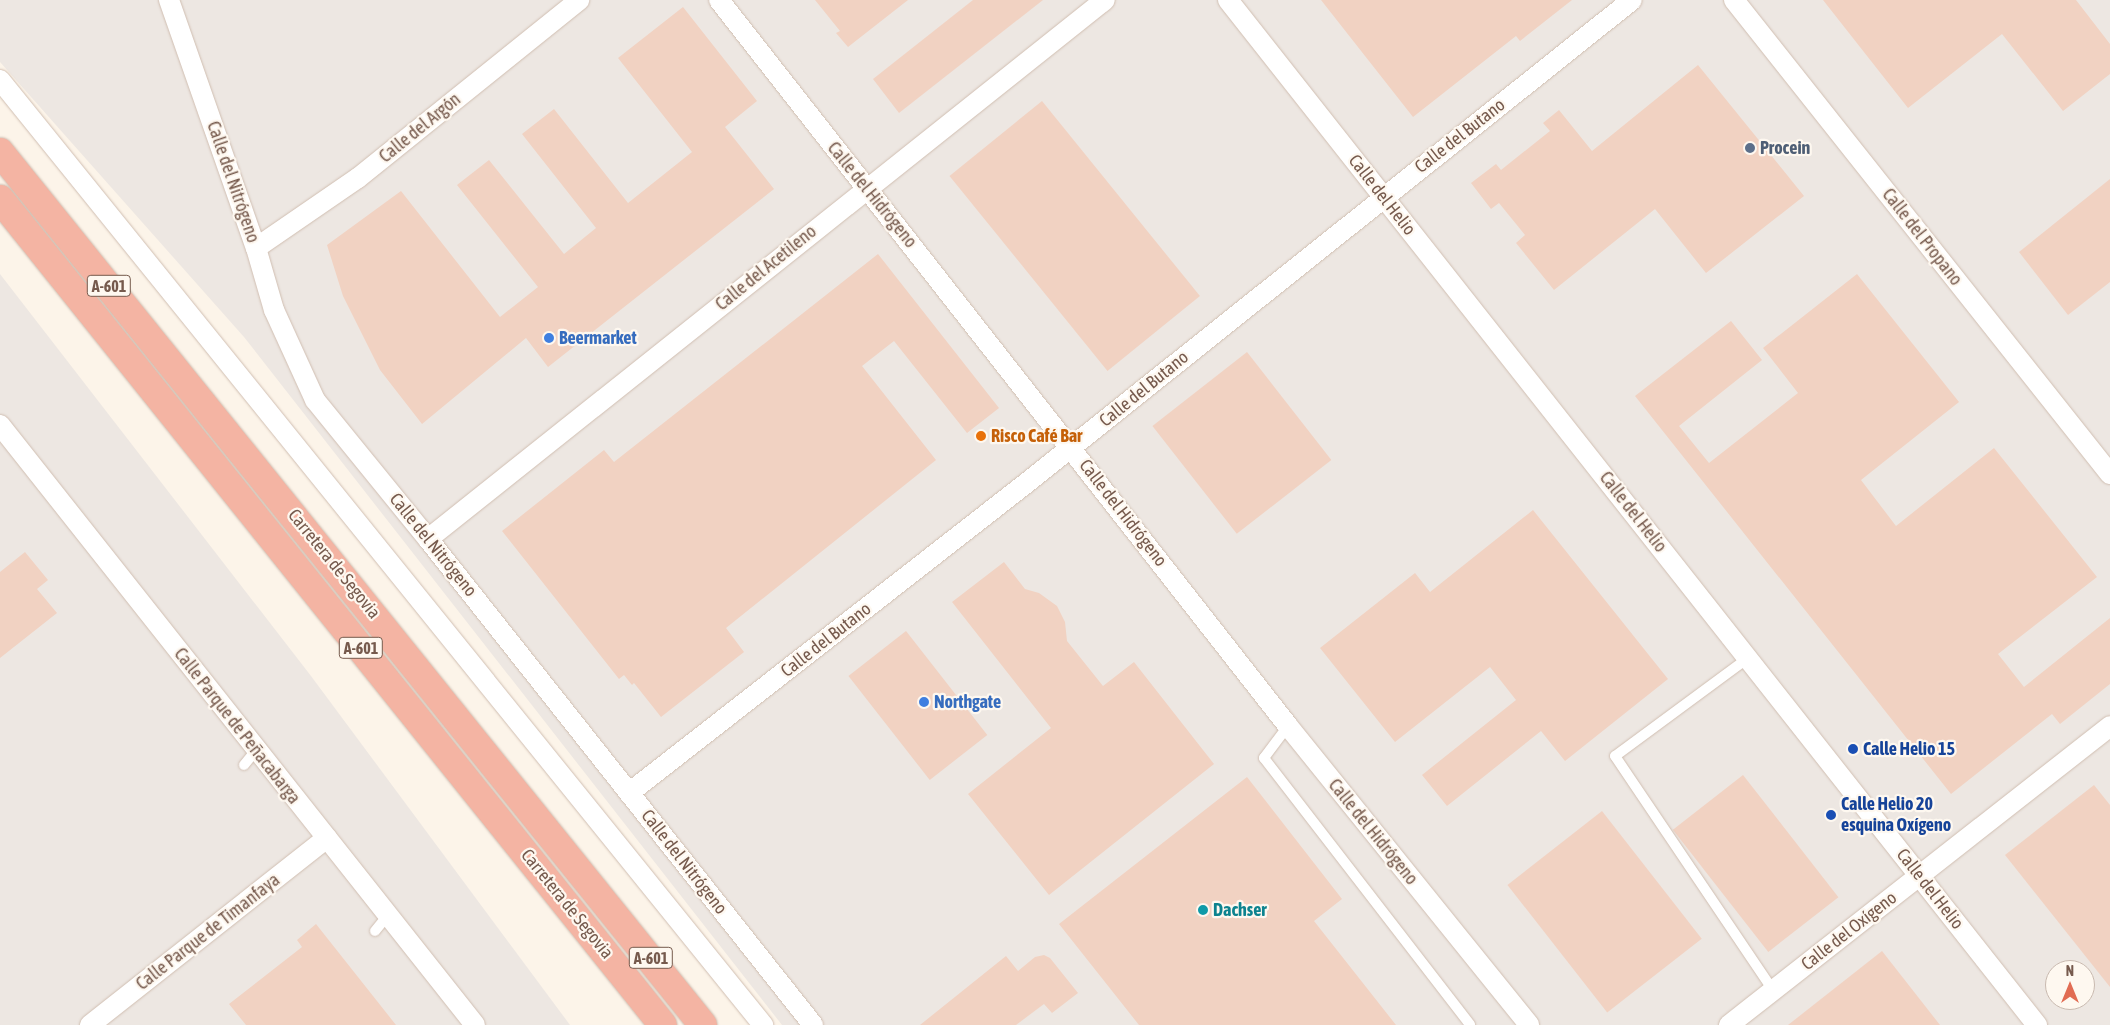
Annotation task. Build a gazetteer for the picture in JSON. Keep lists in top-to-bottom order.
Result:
{
  "streets": {
    "highway": ["A-601", "Carretera de Segovia"],
    "street": [
      "Calle del Argón",
      "Calle del Butano",
      "Calle del Nitrógeno",
      "Calle del Hidrógeno",
      "Calle del Helio",
      "Calle del Propano",
      "Calle del Acetileno",
      "Calle Parque de Peñacabarga",
      "Calle del Oxígeno",
      "Calle Parque de Timanfaya"
    ]
  },
  "crossings": [
    ["Calle del Argón", "Calle del Nitrógeno"],
    ["Calle del Butano", "Calle del Nitrógeno"],
    ["Calle del Butano", "Calle del Hidrógeno"],
    ["Calle del Butano", "Calle del Helio"],
    ["Calle del Nitrógeno", "Calle del Acetileno"],
    ["Calle del Hidrógeno", "Calle del Acetileno"],
    ["Calle del Helio", "Calle del Oxígeno"],
    ["Calle Parque de Peñacabarga", "Calle Parque de Timanfaya"]
  ],
  "places": [
    "Procein",
    "Beermarket",
    "Risco Café Bar",
    "Northgate",
    "Calle Helio 15",
    "Calle Helio 20 esquina Oxígeno",
    "Dachser"
  ],
  "north": "top"
}
